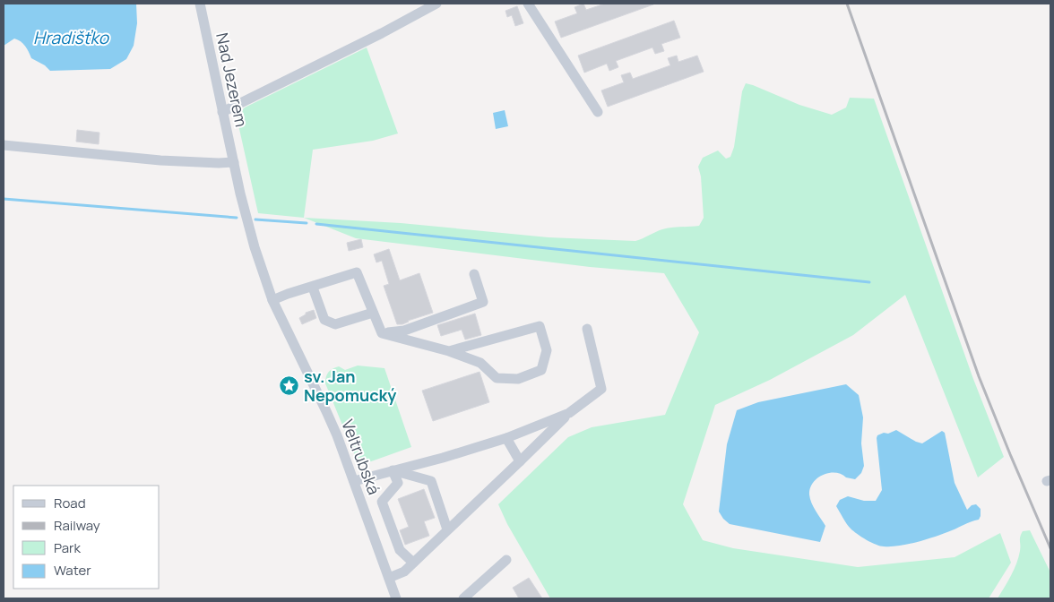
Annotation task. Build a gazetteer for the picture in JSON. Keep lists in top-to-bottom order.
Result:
{
  "streets": {
    "street": ["Nad Jezerem", "Veltrubská"]
  },
  "crossings": [
    ["Nad Jezerem", "Veltrubská"]
  ],
  "water": ["Hradišťko"],
  "places": {
    "place": ["sv. Jan Nepomucký"]
  },
  "legend": [
    "Road",
    "Railway",
    "Park",
    "Water"
  ]
}
